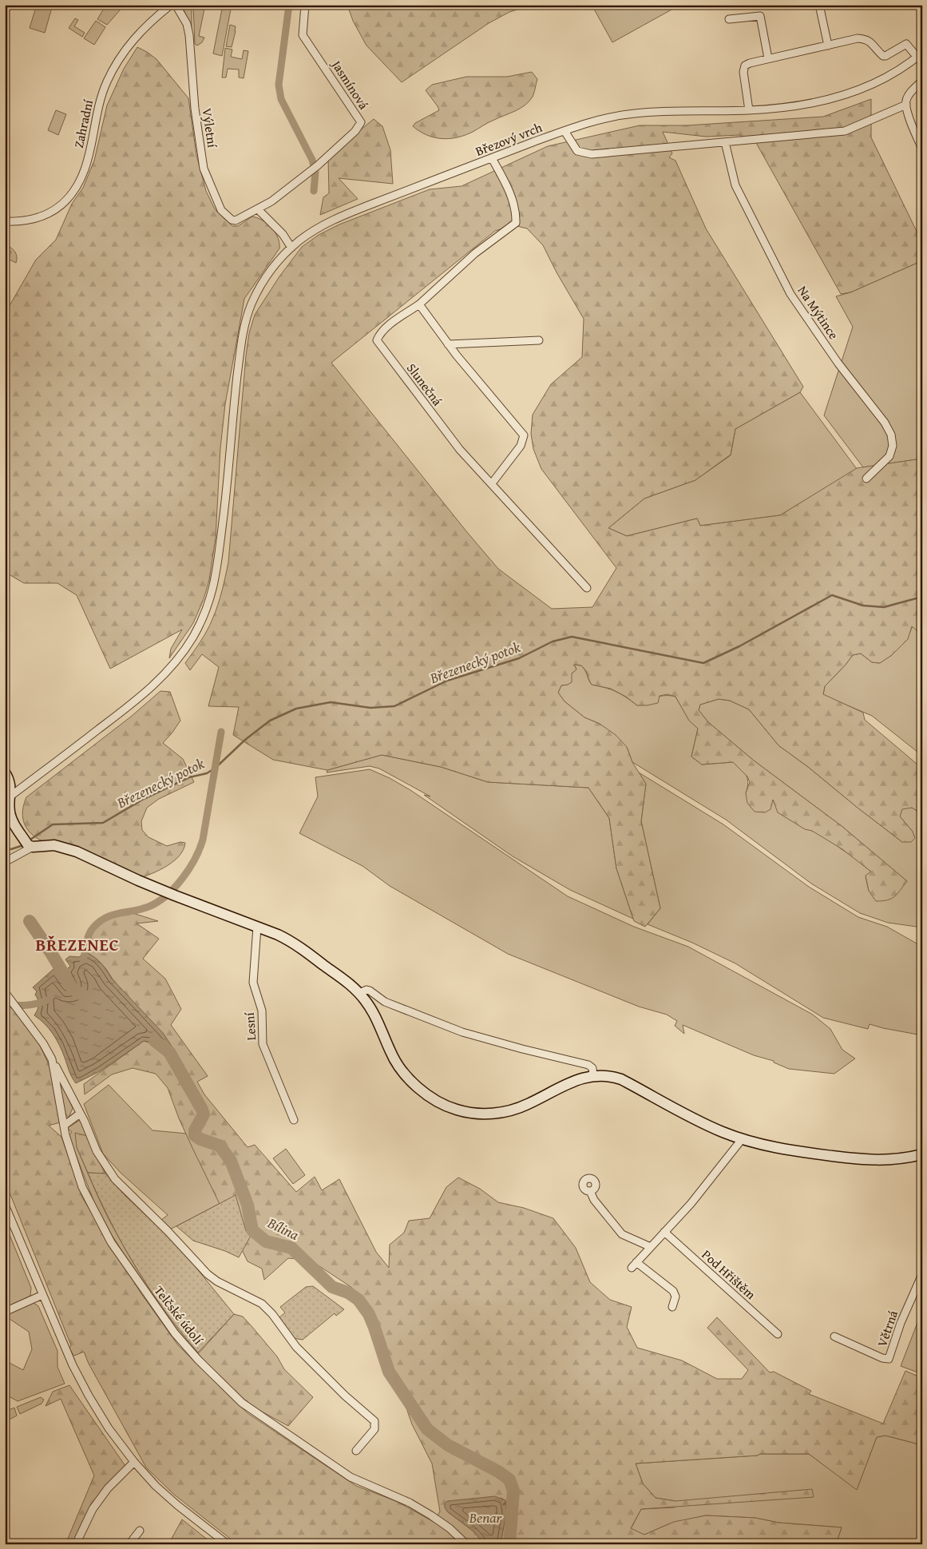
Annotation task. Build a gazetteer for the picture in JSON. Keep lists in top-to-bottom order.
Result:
{
  "streets": {
    "street": [
      "Jasmínová",
      "Zahradní",
      "Výletní",
      "Březový vrch",
      "Na Mýtince",
      "Slunečná",
      "Lesní",
      "Pod Hřištěm",
      "Telčské údolí",
      "Větrná"
    ]
  },
  "crossings": [
    ["Jasmínová", "Výletní"],
    ["Březový vrch", "Slunečná"]
  ],
  "districts": ["BŘEZENEC"],
  "water": ["Březenecký potok", "Bílina", "Benar"]
}
